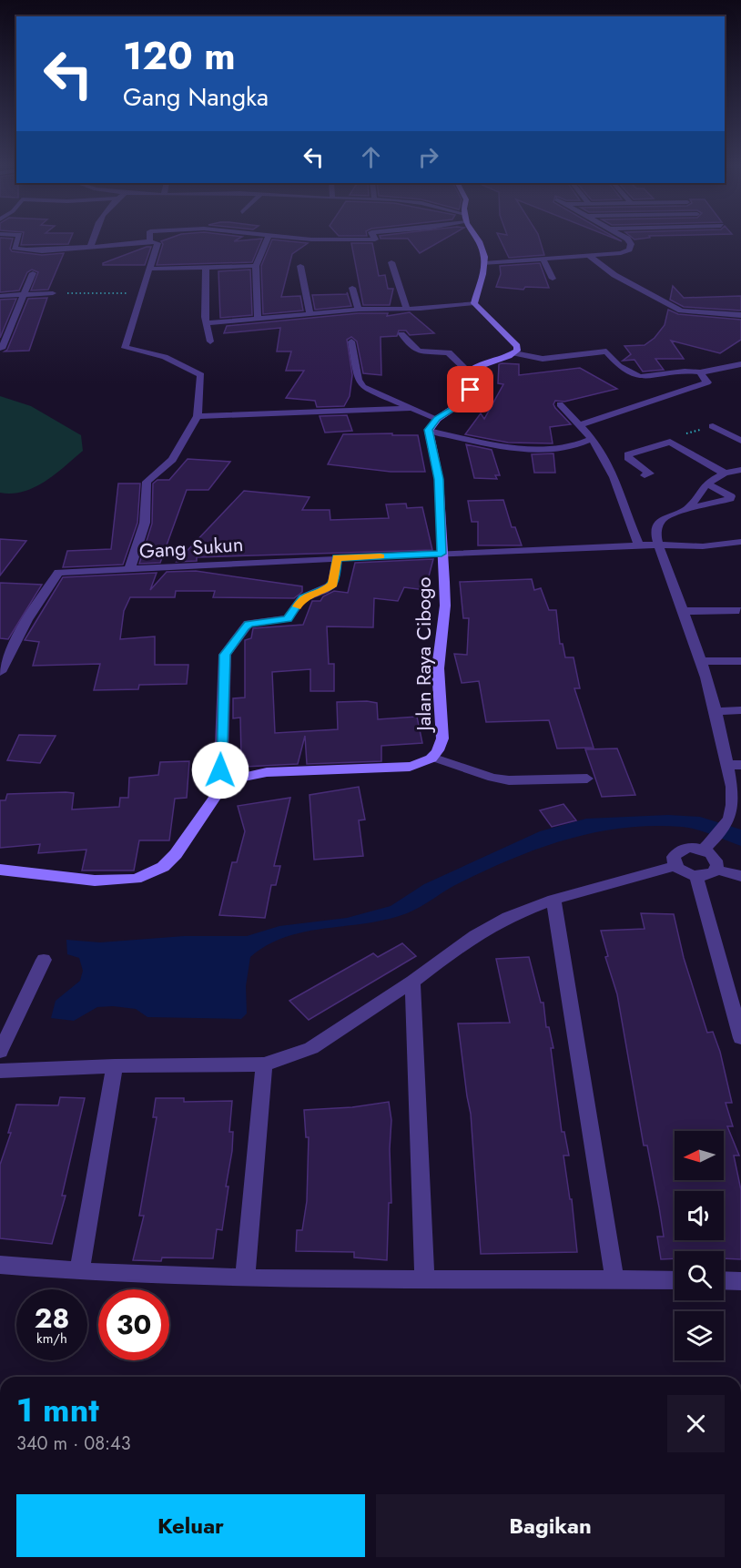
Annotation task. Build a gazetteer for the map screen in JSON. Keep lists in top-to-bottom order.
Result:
{
  "streets": {
    "street": ["Gang Sukun", "Jalan Raya Cibogo"]
  },
  "crossings": [
    ["Gang Sukun", "Jalan Raya Cibogo"]
  ],
  "north": "left",
  "page": {
    "turn": ["120 m", "Gang Nangka"],
    "speed": "28 km/h",
    "limit": "30",
    "heading": ["1 mnt", "340 m · 08:43"],
    "buttons": ["Keluar", "Bagikan"]
  }
}
